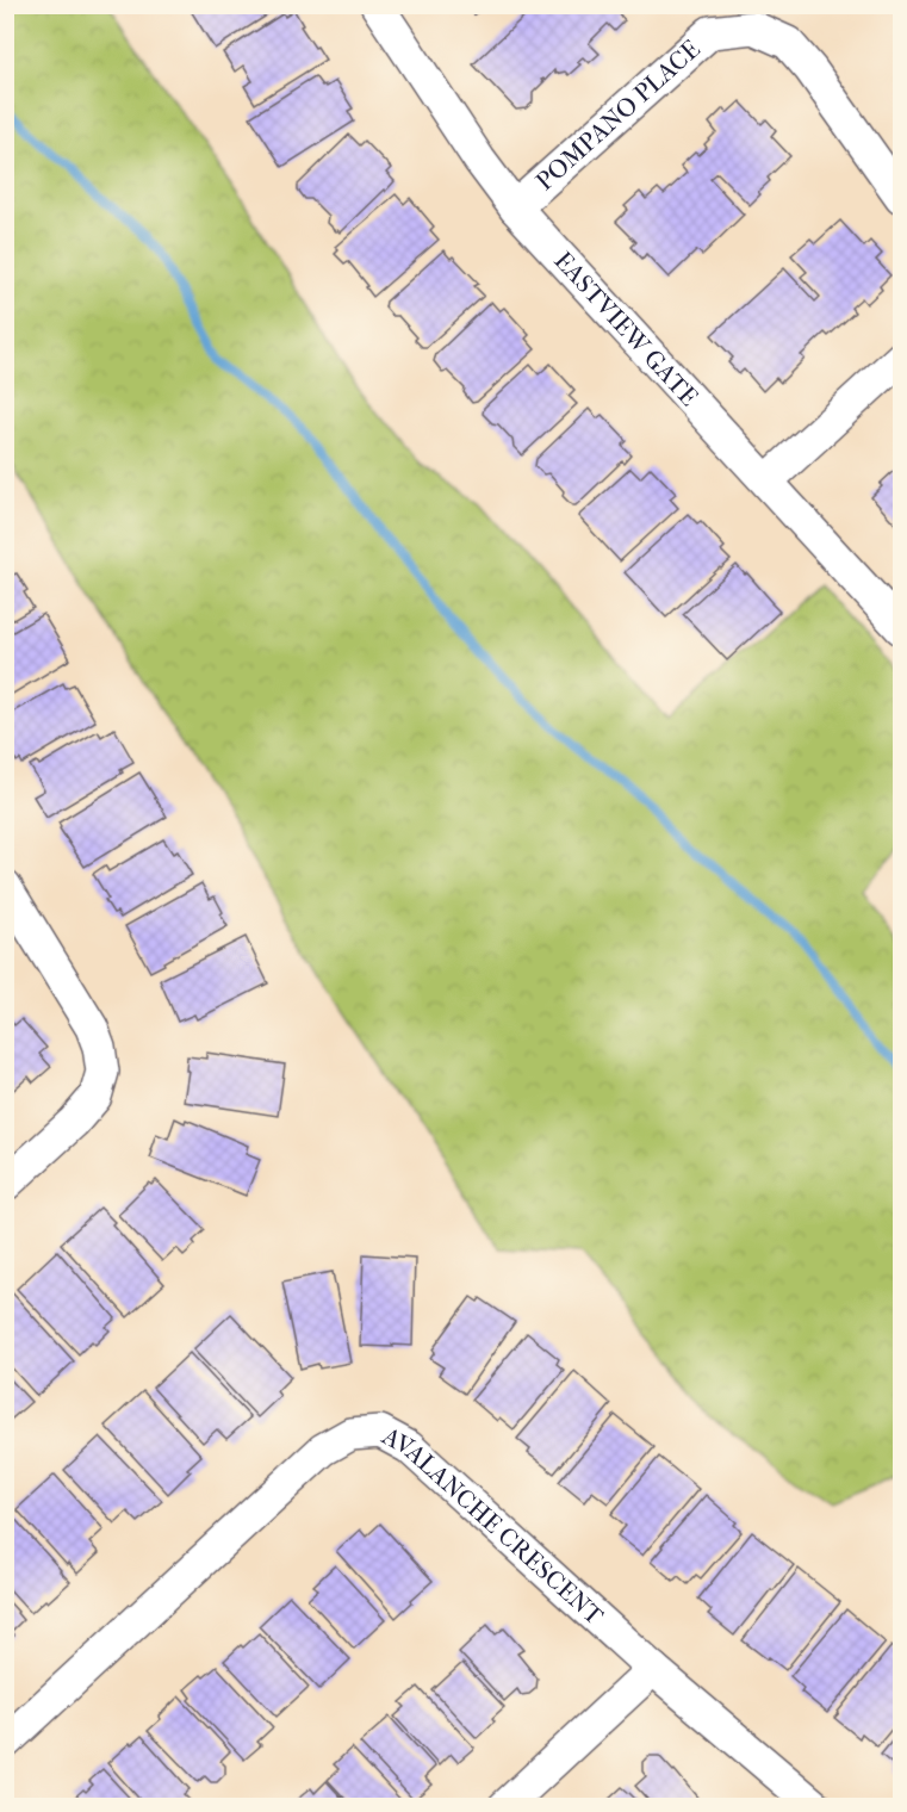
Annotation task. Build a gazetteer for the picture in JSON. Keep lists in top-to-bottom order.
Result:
{
  "streets": {
    "street": ["POMPANO PLACE", "EASTVIEW GATE", "AVALANCHE CRESCENT"]
  },
  "crossings": [
    ["POMPANO PLACE", "EASTVIEW GATE"]
  ]
}
